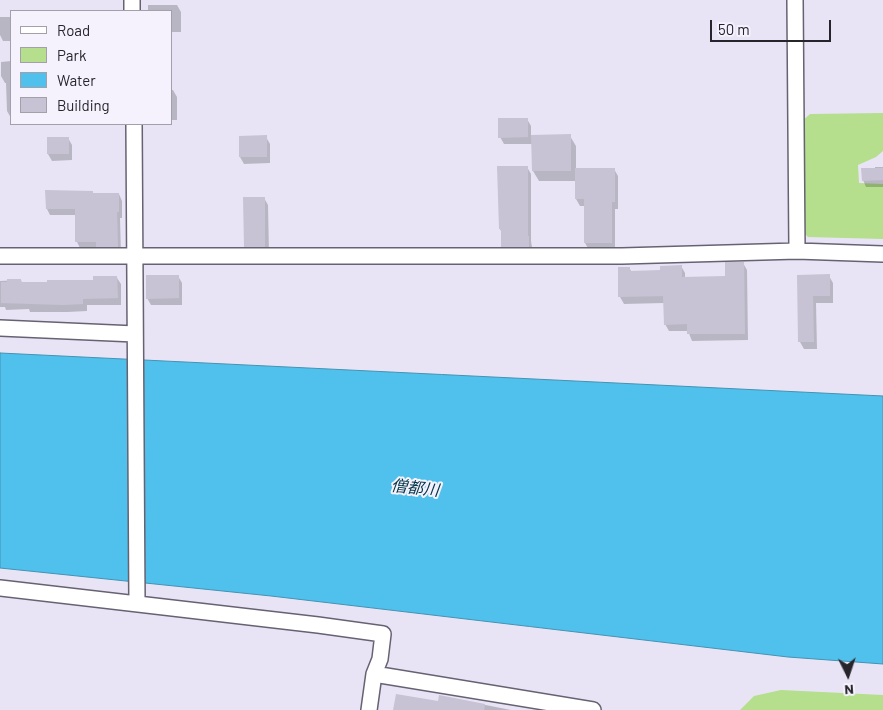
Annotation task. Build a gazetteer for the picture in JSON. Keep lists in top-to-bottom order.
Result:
{
  "water": ["僧都川"],
  "legend": [
    "Road",
    "Park",
    "Water",
    "Building"
  ],
  "scale_bar": "50 m",
  "north": "bottom"
}
